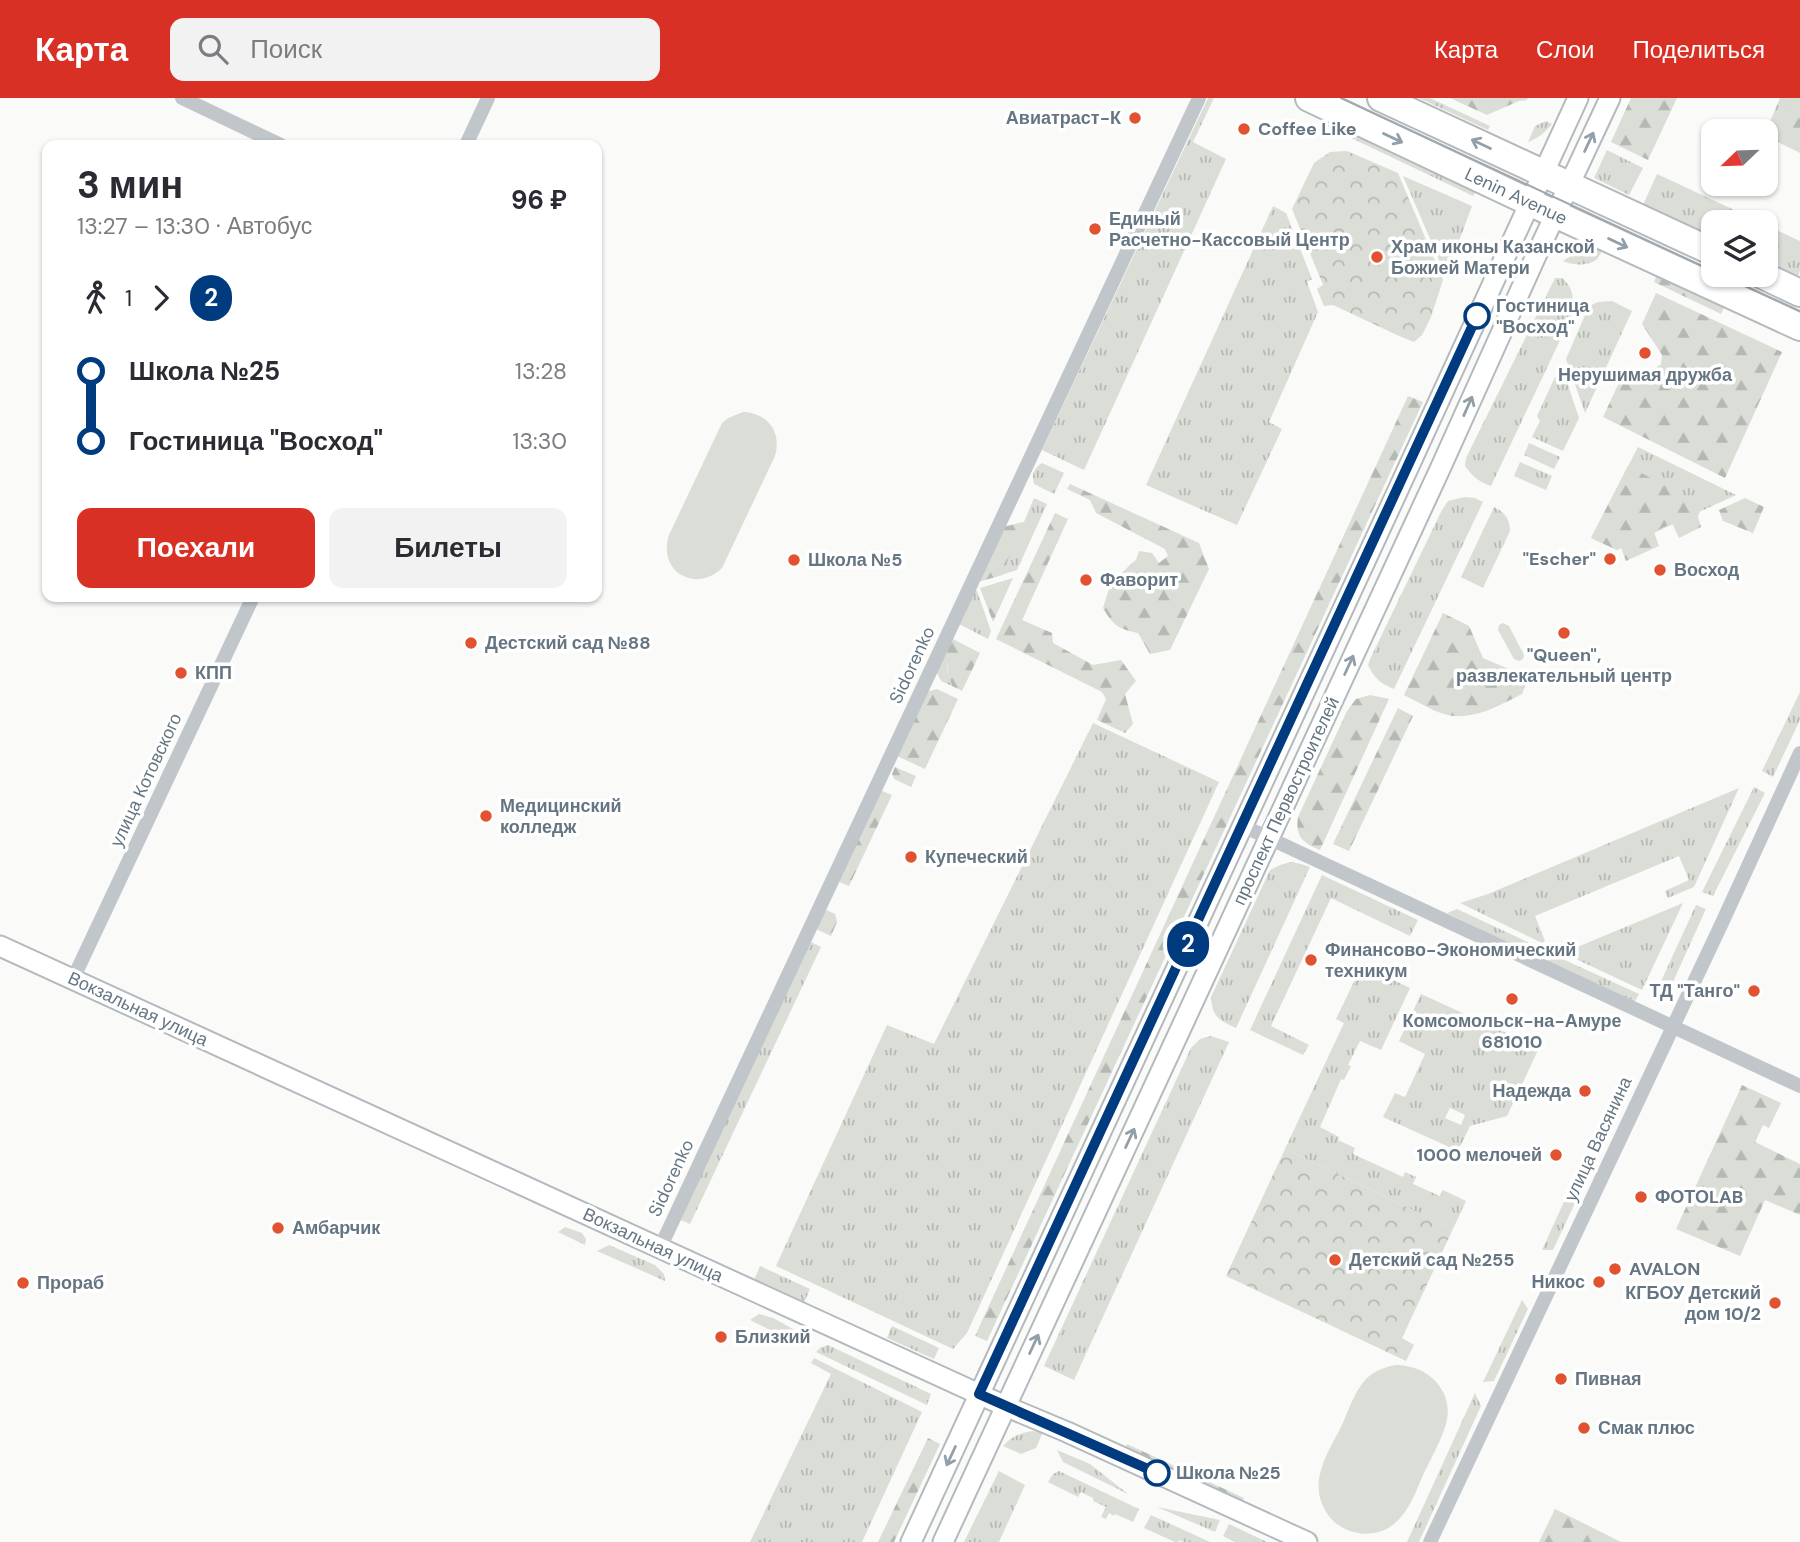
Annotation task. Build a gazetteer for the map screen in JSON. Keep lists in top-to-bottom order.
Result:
{
  "streets": {
    "highway": ["Lenin Avenue"],
    "main road": ["проспект Первостроителей", "Вокзальная улица"],
    "street": ["Sidorenko", "улица Котовского", "улица Васянина"]
  },
  "crossings": [
    ["Lenin Avenue", "проспект Первостроителей"],
    ["Sidorenko", "Вокзальная улица"],
    ["улица Котовского", "Вокзальная улица"],
    ["проспект Первостроителей", "Вокзальная улица"]
  ],
  "places": [
    "Авиатраст-К",
    "Coffee Like",
    "Единый Расчетно-Кассовый Центр",
    "Храм иконы Казанской Божией Матери",
    "Гостиница \"Восход\"",
    "Нерушимая дружба",
    "\"Escher\"",
    "Школа №5",
    "Восход",
    "Фаворит",
    "\"Queen\", развлекательный центр",
    "Дестский сад №88",
    "КПП",
    "Медицинский колледж",
    "Купеческий",
    "Финансово-Экономический техникум",
    "ТД \"Танго\"",
    "Комсомольск-на-Амуре 681010",
    "Надежда",
    "1000 мелочей",
    "ФОТОLAB",
    "Амбарчик",
    "Детский сад №255",
    "AVALON",
    "Никос",
    "Прораб",
    "КГБОУ Детский дом 10/2",
    "Близкий",
    "Пивная",
    "Смак плюс",
    "Школа №25"
  ],
  "lines": ["bus line 2"],
  "north": "bottom left",
  "page": {
    "header": "Карта",
    "search": "Поиск",
    "nav": ["Карта", "Слои", "Поделиться"],
    "on_map": "2",
    "heading": ["3 мин", "13:27 – 13:30 · Автобус", "96 ₽"],
    "legs": ["1", "2"],
    "list": [
      {
        "name": "Школа №25",
        "value": "13:28"
      },
      {
        "name": "Гостиница \"Восход\"",
        "value": "13:30"
      }
    ],
    "buttons": ["Поехали", "Билеты"]
  }
}
